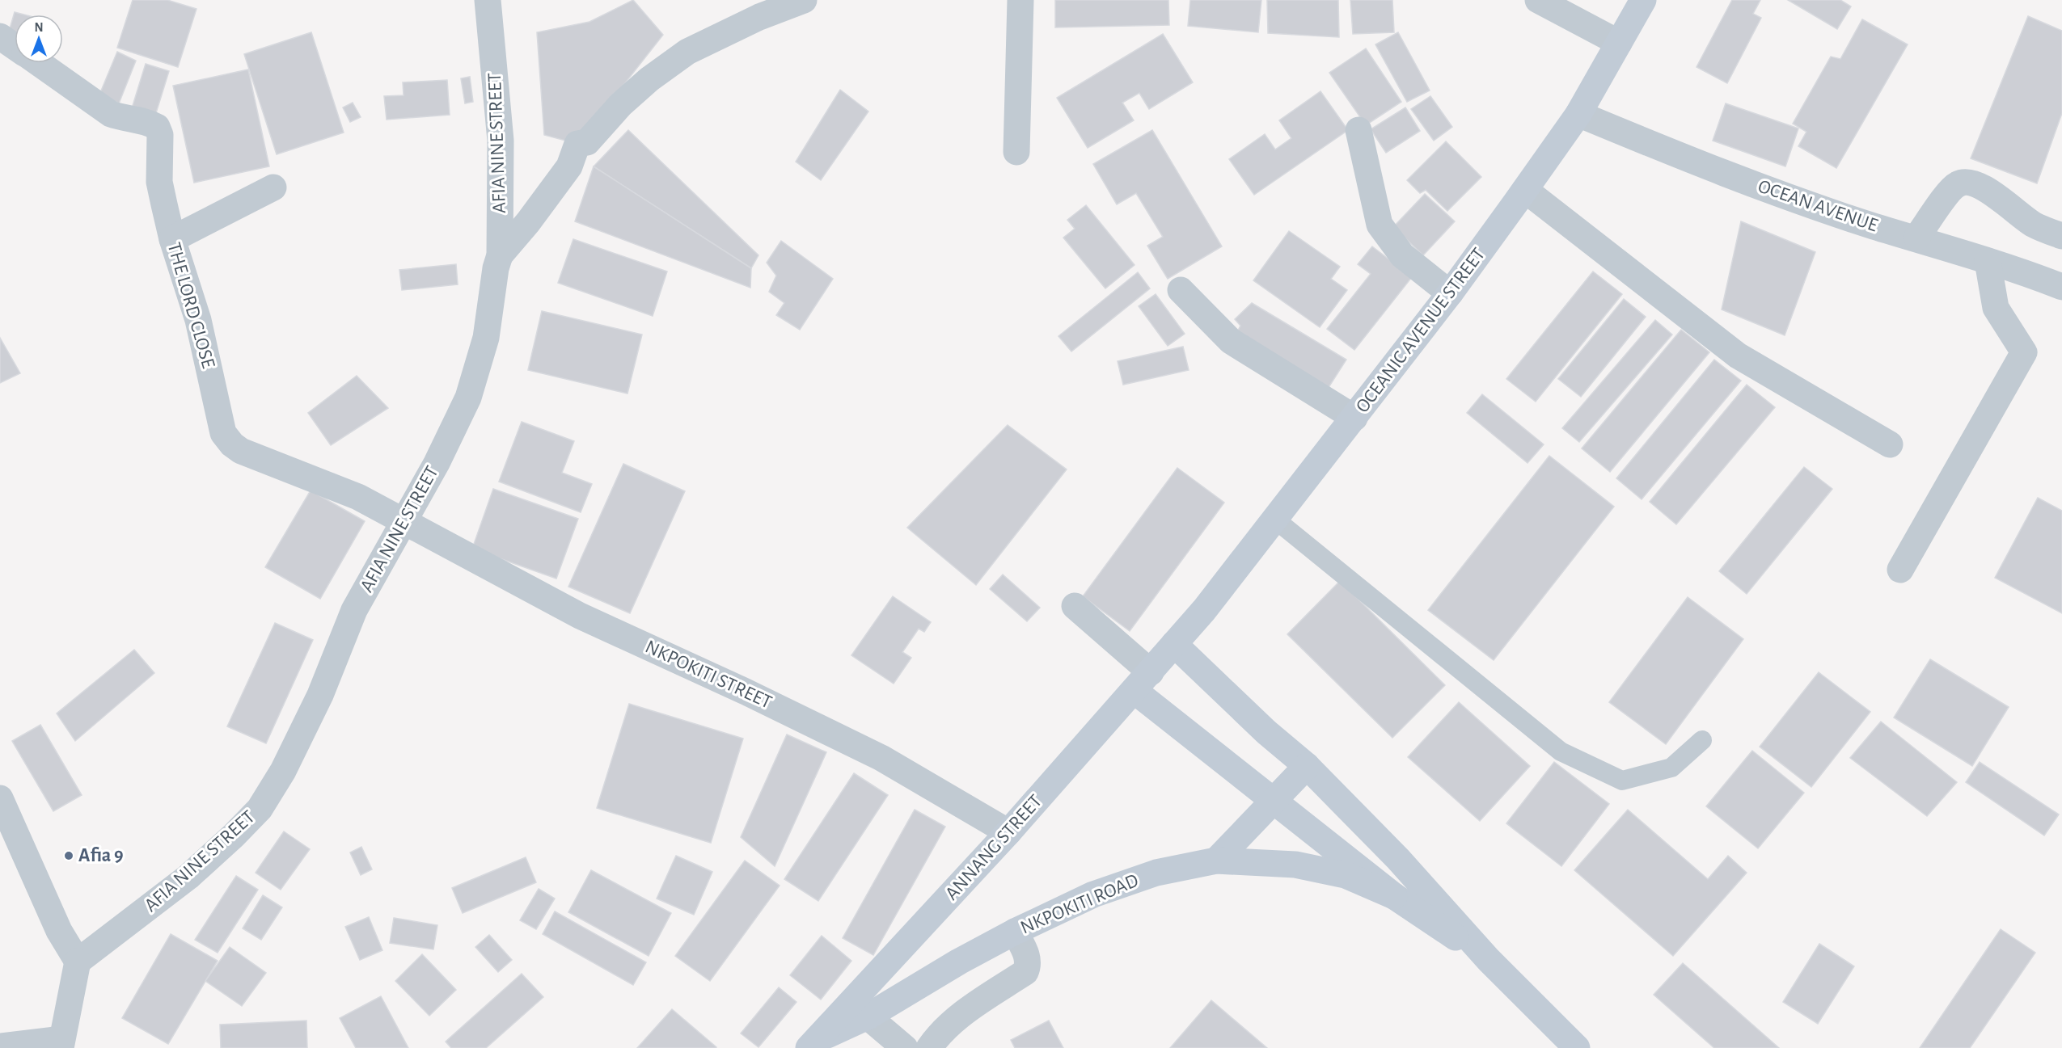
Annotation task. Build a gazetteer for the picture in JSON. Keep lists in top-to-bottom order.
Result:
{
  "streets": {
    "main road": ["OCEANIC AVENUE STREET", "ANNANG STREET", "NKPOKITI ROAD"],
    "street": [
      "AFIA NINE STREET",
      "OCEAN AVENUE",
      "THE LORD CLOSE",
      "NKPOKITI STREET"
    ]
  },
  "crossings": [
    ["AFIA NINE STREET", "THE LORD CLOSE"],
    ["AFIA NINE STREET", "NKPOKITI STREET"],
    ["OCEAN AVENUE", "OCEANIC AVENUE STREET"],
    ["THE LORD CLOSE", "NKPOKITI STREET"],
    ["OCEANIC AVENUE STREET", "ANNANG STREET"],
    ["NKPOKITI STREET", "ANNANG STREET"],
    ["ANNANG STREET", "NKPOKITI ROAD"]
  ],
  "places": ["Afia 9"],
  "north": "top"
}
